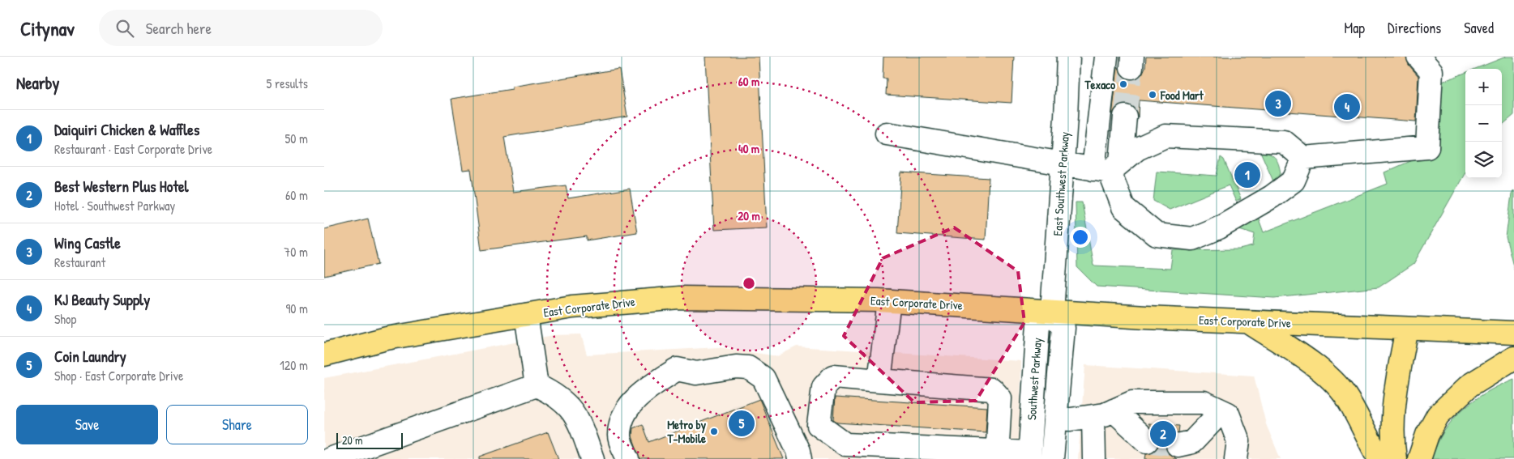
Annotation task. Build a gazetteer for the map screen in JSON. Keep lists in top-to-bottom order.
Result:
{
  "streets": {
    "main road": ["East Corporate Drive"],
    "street": ["East Southwest Parkway", "Southwest Parkway"]
  },
  "crossings": [
    ["East Southwest Parkway", "East Corporate Drive"],
    ["East Southwest Parkway", "Southwest Parkway"],
    ["East Corporate Drive", "Southwest Parkway"]
  ],
  "places": ["Texaco", "Food Mart", "Metro by T-Mobile"],
  "scale_bar": "20 m",
  "page": {
    "header": "Citynav",
    "search": "Search here",
    "nav": ["Map", "Directions", "Saved"],
    "heading": ["Nearby", "5 results"],
    "map_buttons": ["+", "−"],
    "pins": [
      "3",
      "4",
      "1",
      "5",
      "2"
    ],
    "list": [
      {
        "mark": "1",
        "name": "Daiquiri Chicken & Waffles",
        "note": "Restaurant · East Corporate Drive",
        "value": "50 m"
      },
      {
        "mark": "2",
        "name": "Best Western Plus Hotel",
        "note": "Hotel · Southwest Parkway",
        "value": "60 m"
      },
      {
        "mark": "3",
        "name": "Wing Castle",
        "note": "Restaurant",
        "value": "70 m"
      },
      {
        "mark": "4",
        "name": "KJ Beauty Supply",
        "note": "Shop",
        "value": "90 m"
      },
      {
        "mark": "5",
        "name": "Coin Laundry",
        "note": "Shop · East Corporate Drive",
        "value": "120 m"
      }
    ],
    "buttons": ["Save", "Share"],
    "scale": "20 m"
  },
  "rings": ["60 m", "40 m", "20 m"]
}
